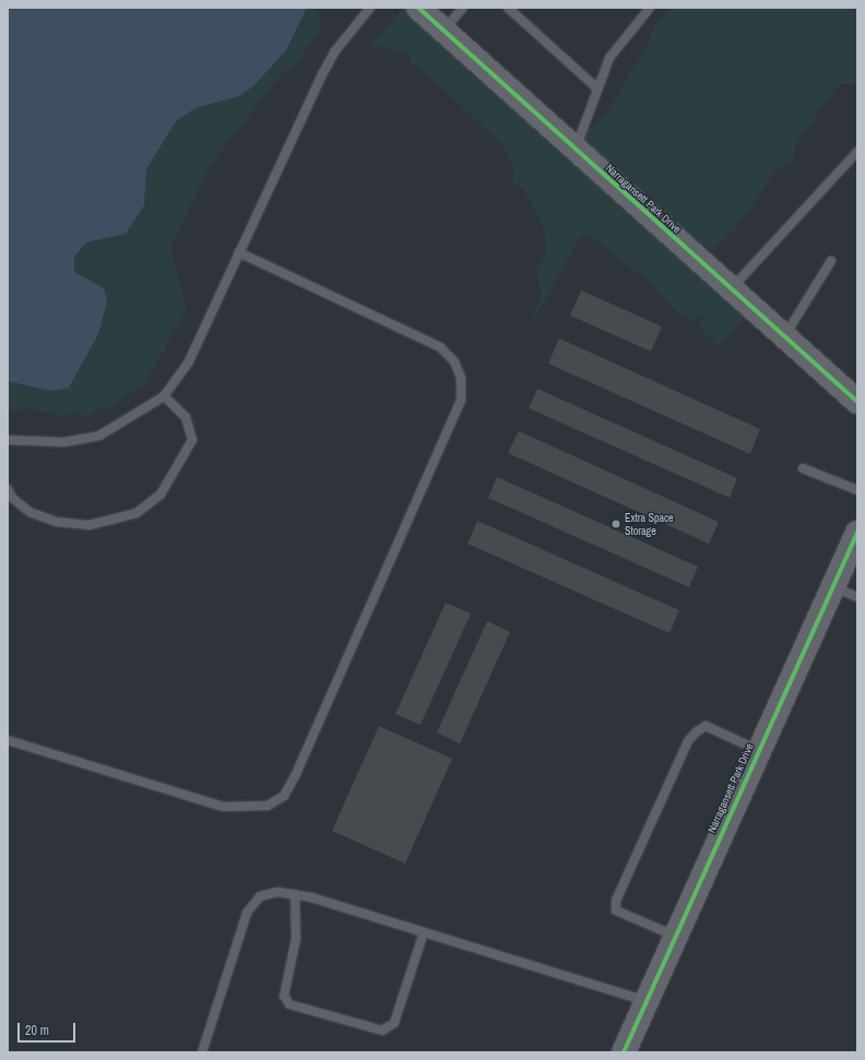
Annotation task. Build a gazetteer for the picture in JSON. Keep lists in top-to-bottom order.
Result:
{
  "streets": {
    "street": ["Narragansett Park Drive"]
  },
  "places": ["Extra Space Storage"],
  "scale_bar": "20 m"
}
